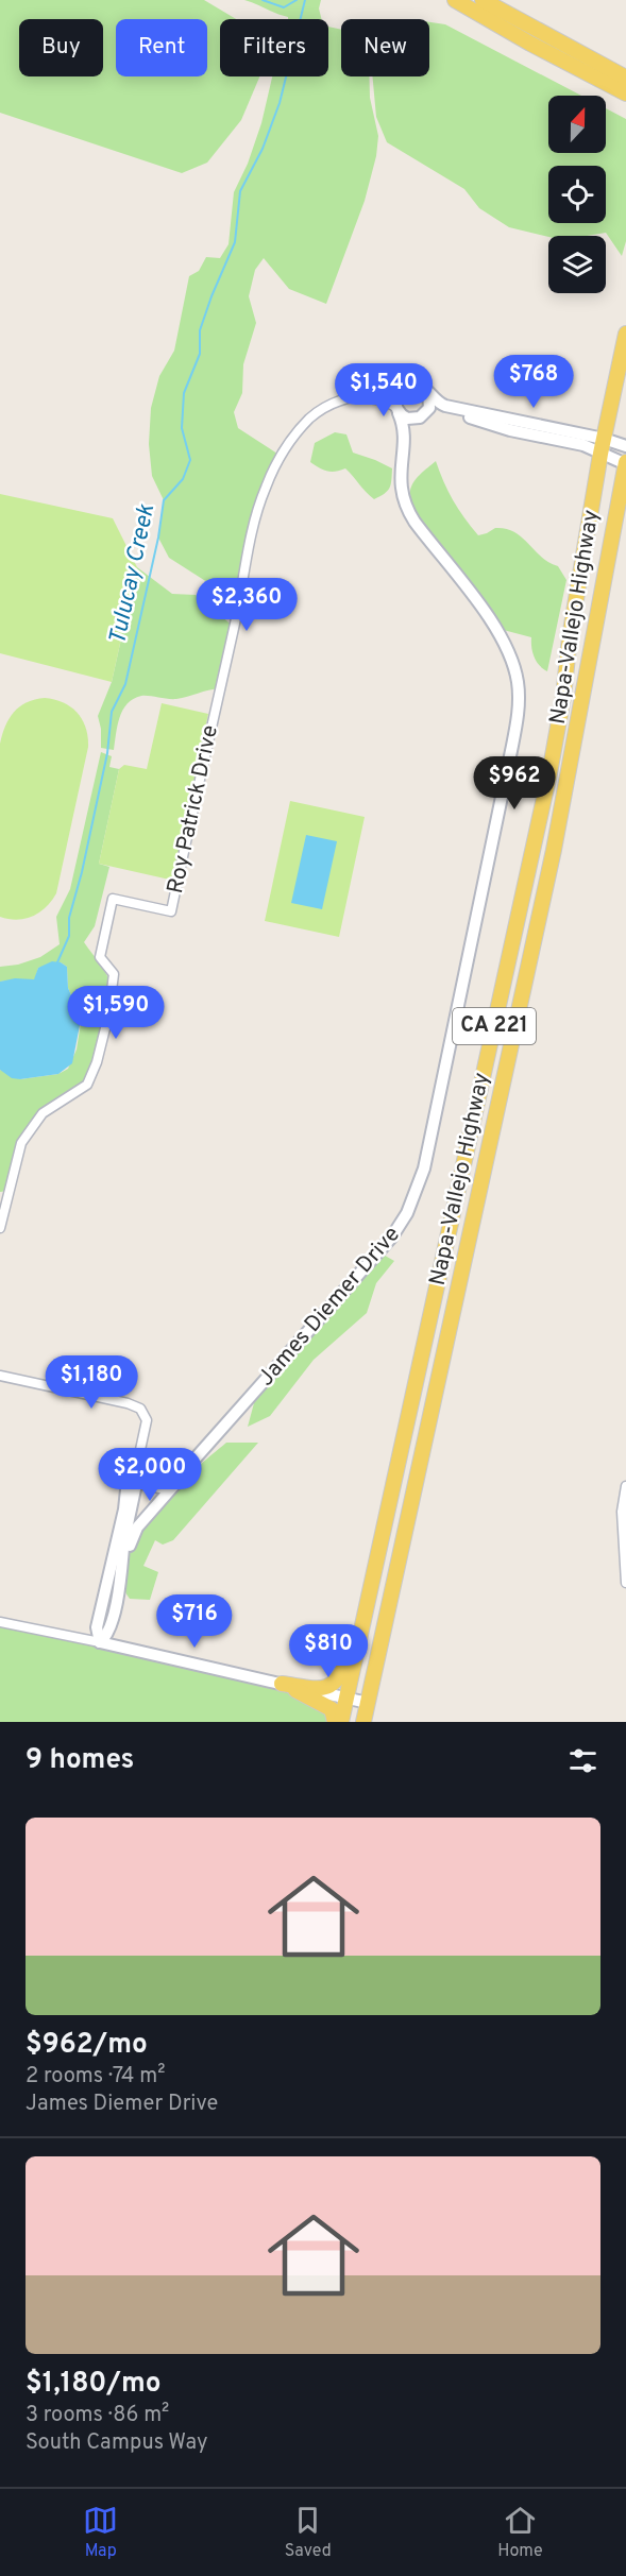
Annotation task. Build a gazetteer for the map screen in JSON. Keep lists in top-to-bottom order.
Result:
{
  "streets": {
    "main road": ["Napa-Vallejo Highway", "CA 221"],
    "street": ["Roy Patrick Drive", "James Diemer Drive"]
  },
  "crossings": [
    ["Roy Patrick Drive", "James Diemer Drive"]
  ],
  "water": ["Tulucay Creek"],
  "north": "top",
  "page": {
    "chip": [
      "Buy",
      "Rent",
      "Filters",
      "New"
    ],
    "price": [
      "$768",
      "$1,540",
      "$2,360",
      "$962",
      "$1,590",
      "$1,180",
      "$2,000",
      "$716",
      "$810"
    ],
    "heading": "9 homes",
    "list": [
      {
        "name": "$962/mo",
        "note": "2 rooms · 74 m² · James Diemer Drive"
      },
      {
        "name": "$1,180/mo",
        "note": "3 rooms · 86 m² · South Campus Way"
      }
    ],
    "tabs": ["Map", "Saved", "Home"]
  }
}
